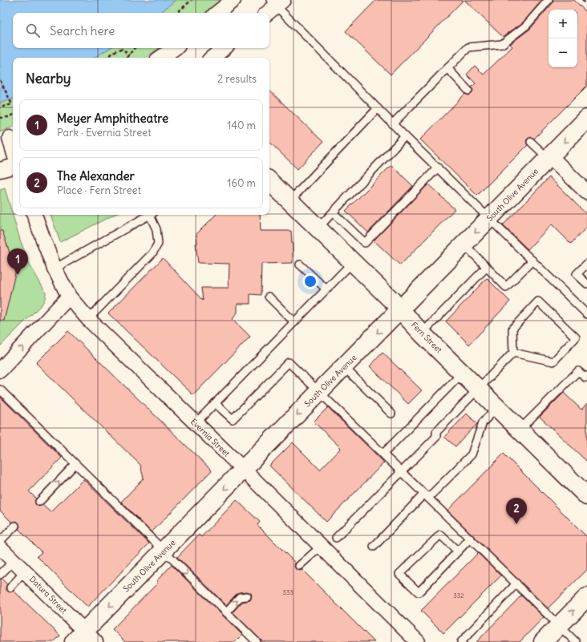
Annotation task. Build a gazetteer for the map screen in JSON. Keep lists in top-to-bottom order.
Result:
{
  "streets": {
    "street": [
      "South Olive Avenue",
      "Fern Street",
      "Evernia Street",
      "Datura Street"
    ]
  },
  "crossings": [
    ["South Olive Avenue", "Fern Street"],
    ["South Olive Avenue", "Evernia Street"],
    ["South Olive Avenue", "Datura Street"]
  ],
  "one_way": ["South Olive Avenue"],
  "house_numbers": ["333", "332"],
  "page": {
    "map_buttons": ["+", "−"],
    "search": "Search here",
    "heading": ["Nearby", "2 results"],
    "list": [
      {
        "mark": "1",
        "name": "Meyer Amphitheatre",
        "note": "Park · Evernia Street",
        "value": "140 m"
      },
      {
        "mark": "2",
        "name": "The Alexander",
        "note": "Place · Fern Street",
        "value": "160 m"
      }
    ],
    "pins": ["1", "2"]
  }
}
